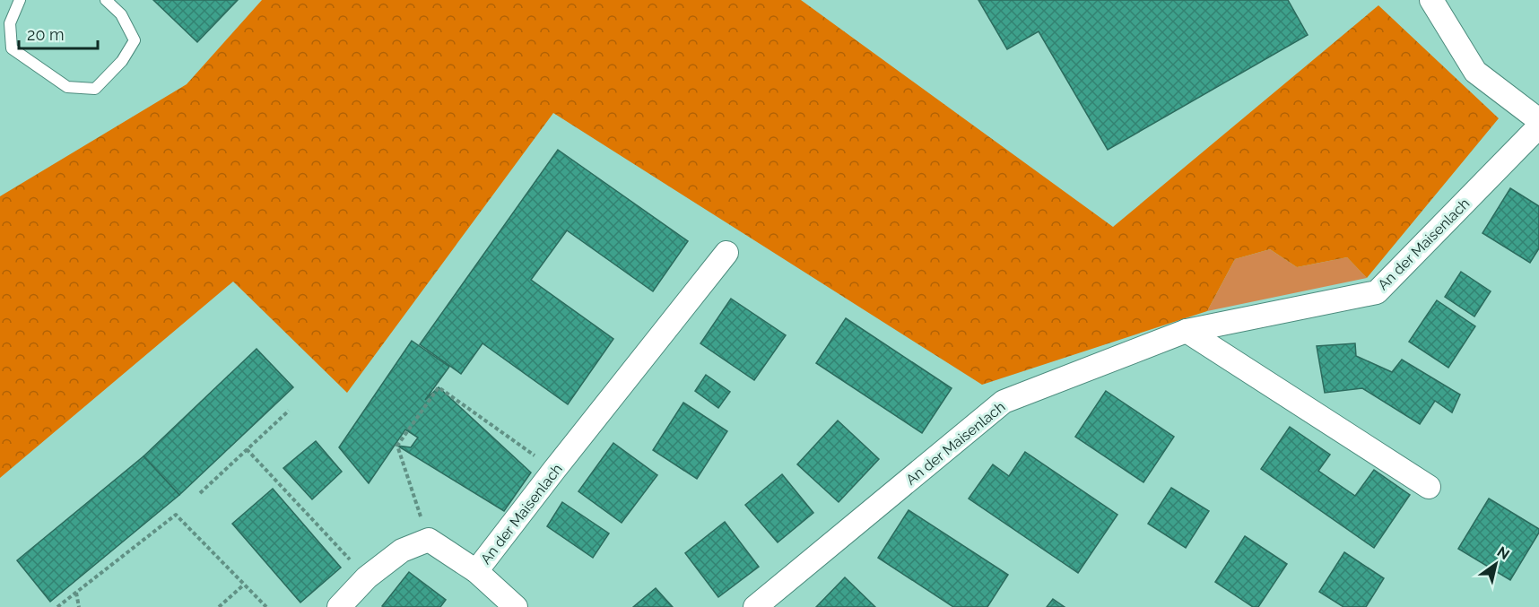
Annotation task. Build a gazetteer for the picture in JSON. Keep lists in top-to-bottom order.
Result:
{
  "streets": {
    "street": ["An der Maisenlach"]
  },
  "scale_bar": "20 m",
  "north": "top right"
}
